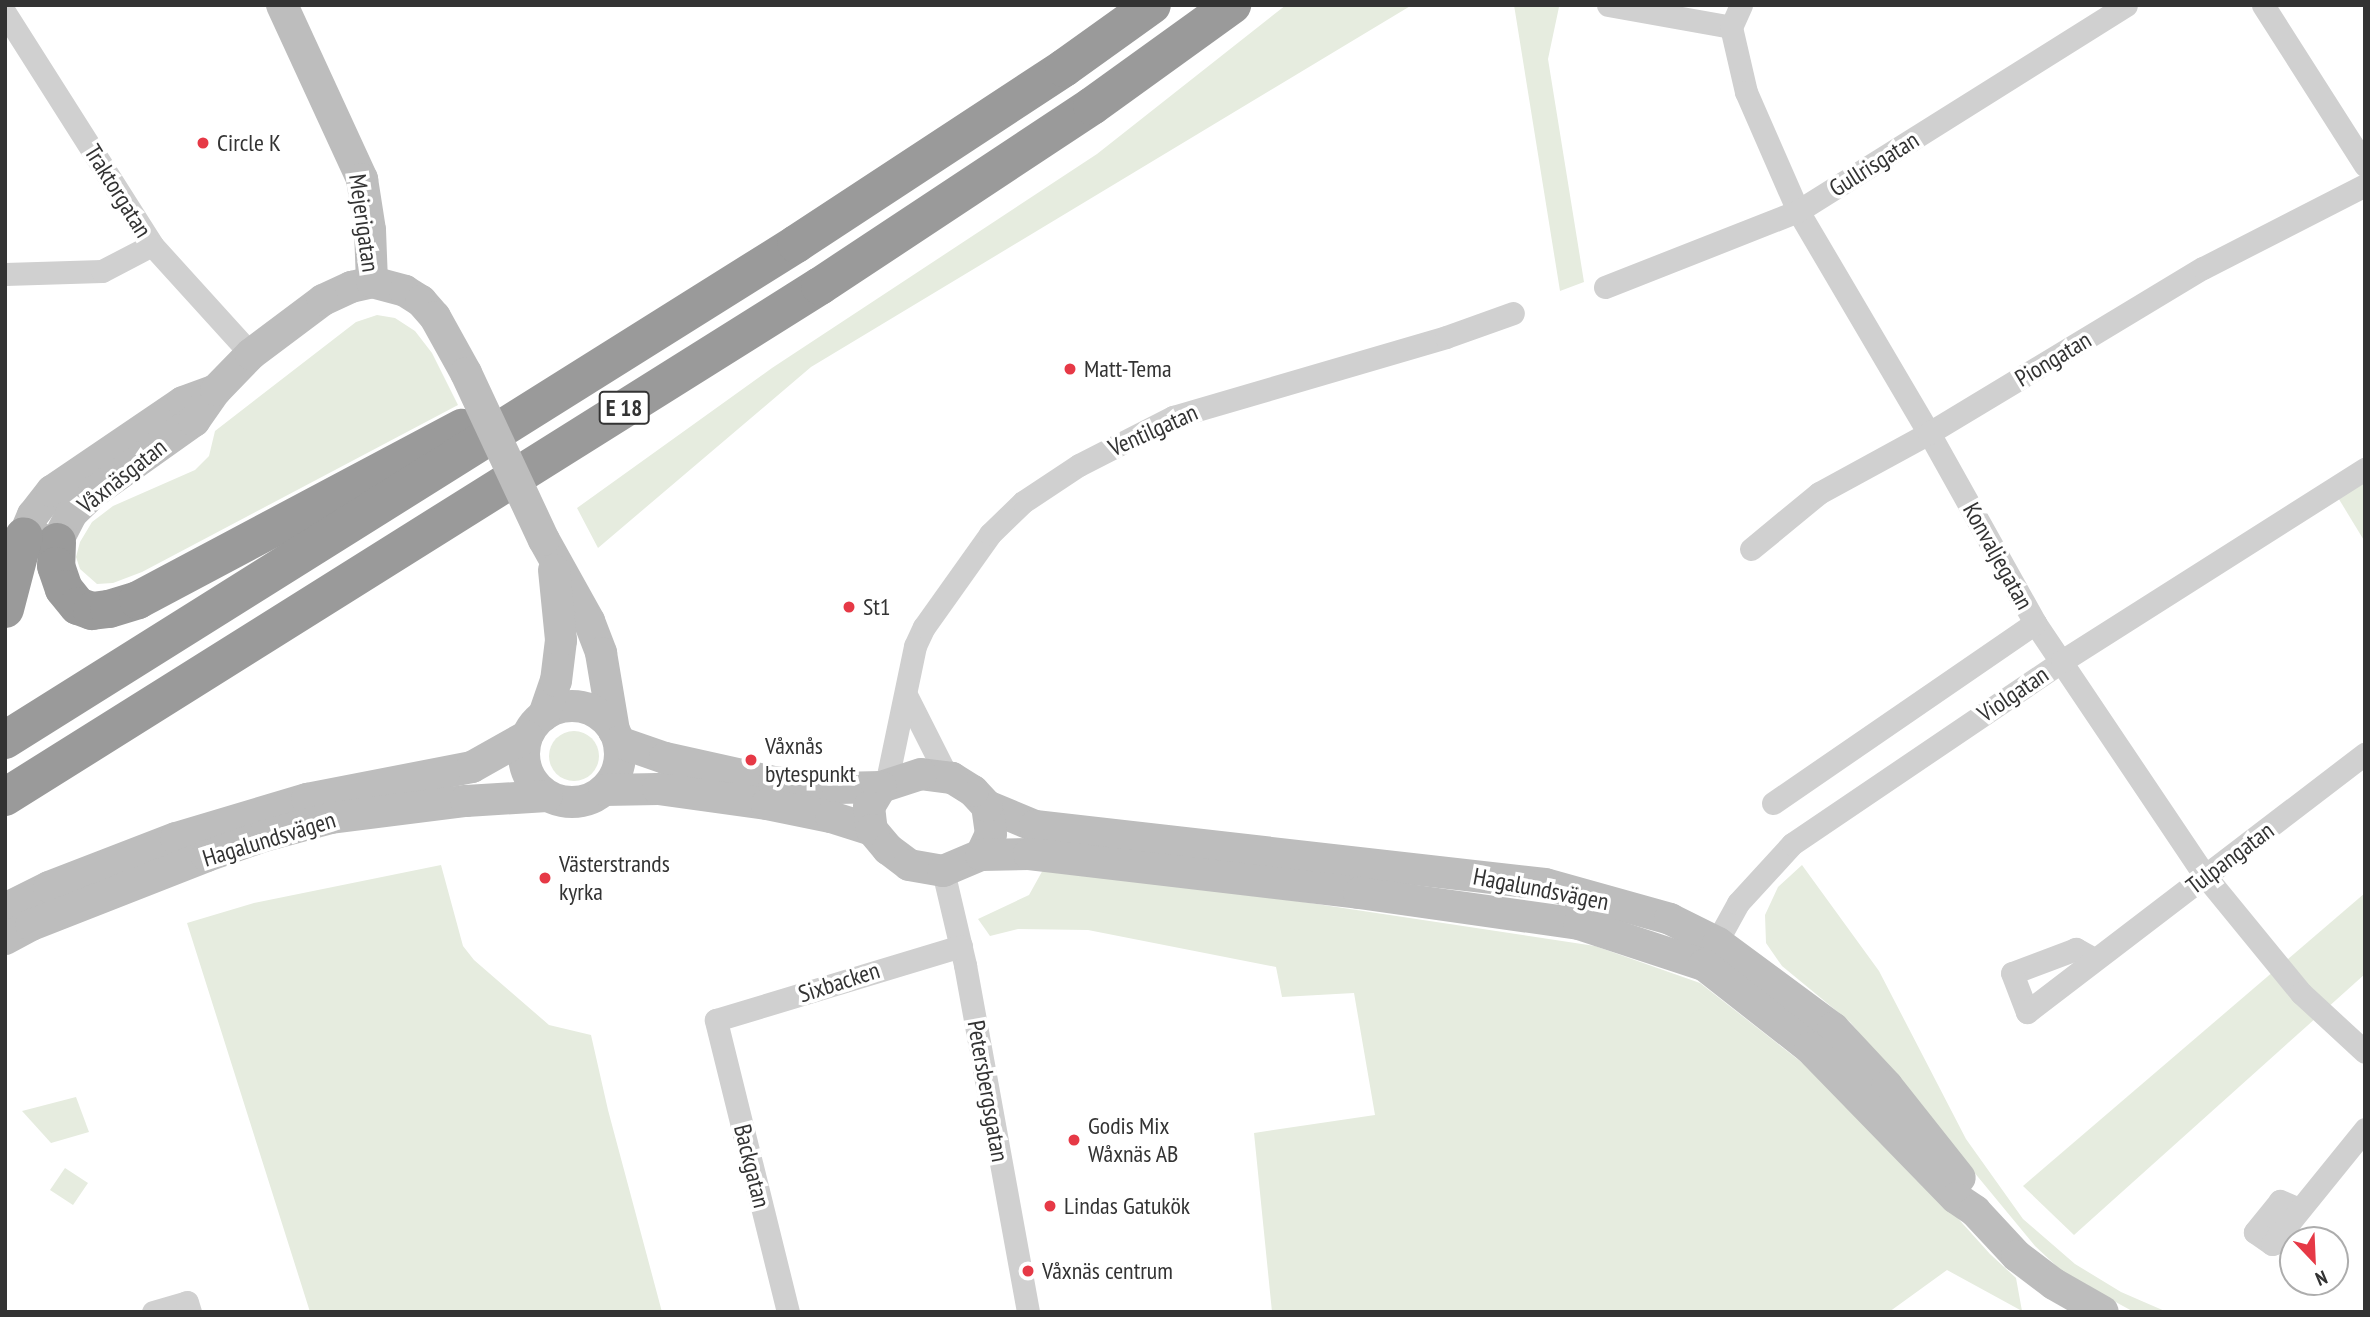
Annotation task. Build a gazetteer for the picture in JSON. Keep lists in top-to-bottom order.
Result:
{
  "streets": {
    "highway": ["E 18"],
    "street": [
      "Gullrisgatan",
      "Traktorgatan",
      "Mejerigatan",
      "Piongatan",
      "Ventilgatan",
      "Våxnäsgatan",
      "Konvaljegatan",
      "Violgatan",
      "Hagalundsvägen",
      "Tulpangatan",
      "Sixbacken",
      "Petersbergsgatan",
      "Backgatan"
    ]
  },
  "crossings": [
    ["Gullrisgatan", "Konvaljegatan"],
    ["Traktorgatan", "Våxnäsgatan"],
    ["Mejerigatan", "Våxnäsgatan"],
    ["Mejerigatan", "Hagalundsvägen"],
    ["Piongatan", "Konvaljegatan"],
    ["Ventilgatan", "Hagalundsvägen"],
    ["Ventilgatan", "Petersbergsgatan"],
    ["Konvaljegatan", "Violgatan"],
    ["Konvaljegatan", "Tulpangatan"],
    ["Violgatan", "Hagalundsvägen"],
    ["Hagalundsvägen", "Petersbergsgatan"],
    ["Sixbacken", "Petersbergsgatan"],
    ["Sixbacken", "Backgatan"]
  ],
  "places": [
    "Circle K",
    "Matt-Tema",
    "St1",
    "Våxnås bytespunkt",
    "Västerstrands kyrka",
    "Godis Mix Wåxnäs AB",
    "Lindas Gatukök",
    "Våxnäs centrum"
  ],
  "north": "bottom right"
}
